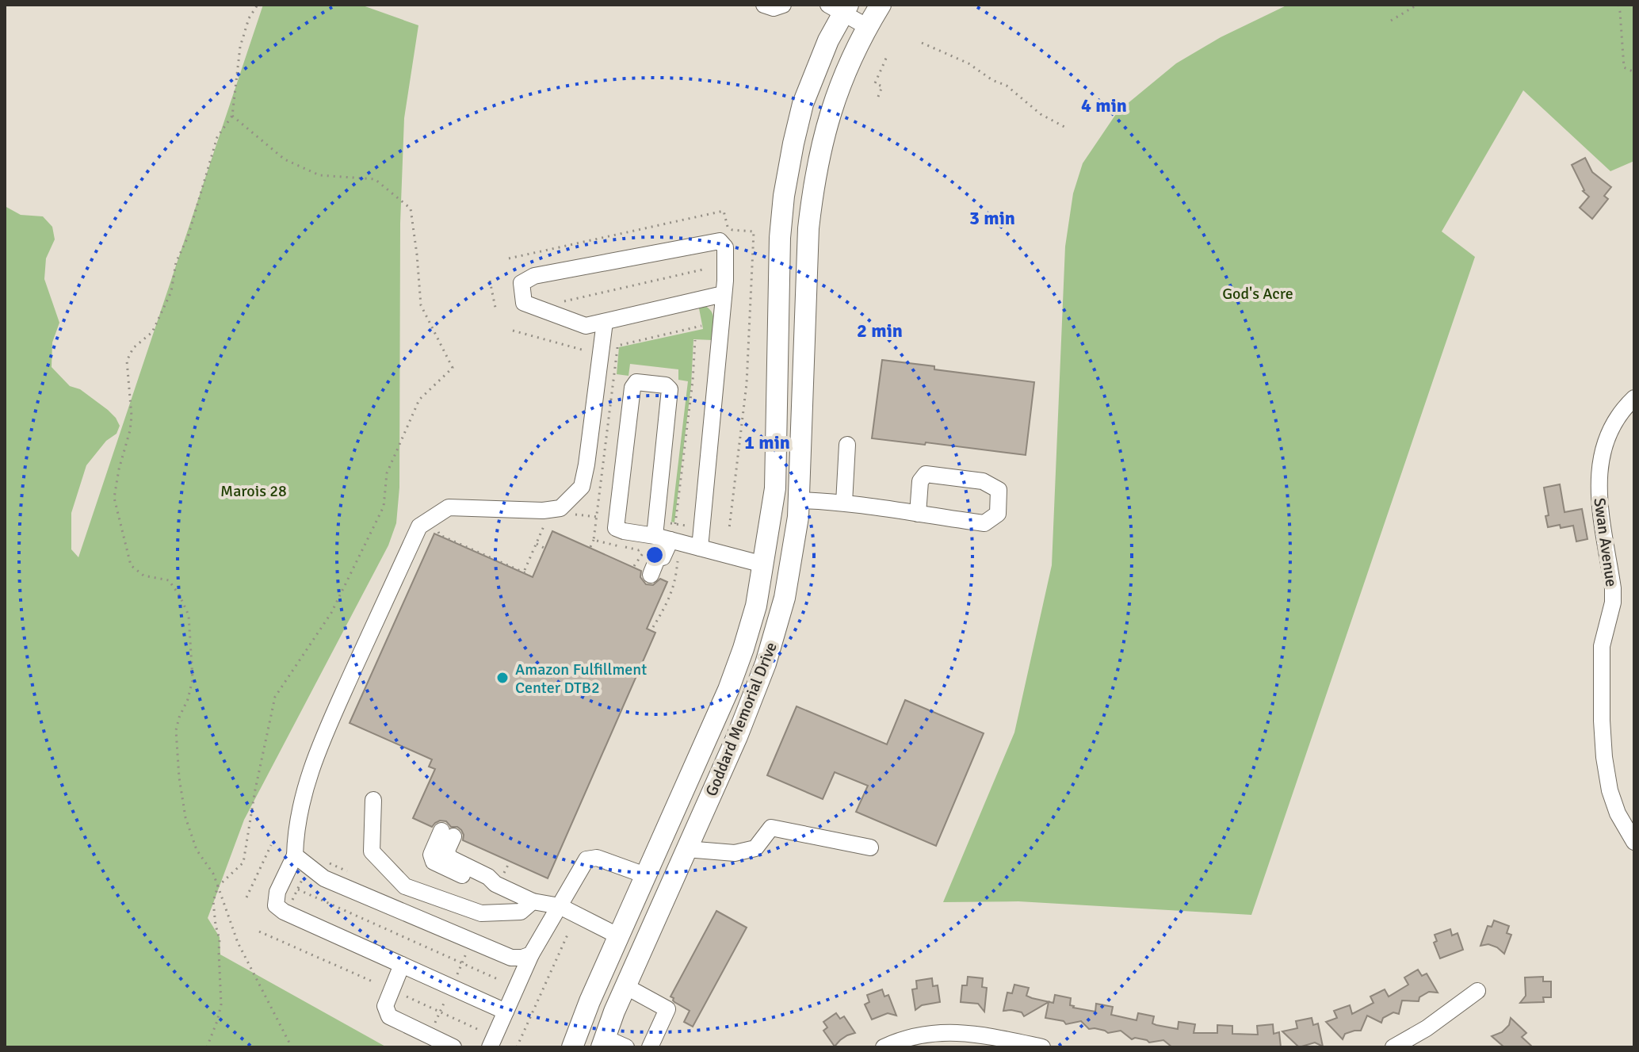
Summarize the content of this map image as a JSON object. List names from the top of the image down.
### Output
{
  "streets": {
    "main road": ["Goddard Memorial Drive"],
    "street": ["Swan Avenue"]
  },
  "parks": ["God's Acre", "Marois 28"],
  "places": ["Amazon Fulfillment Center DTB2"],
  "rings": [
    "4 min",
    "3 min",
    "2 min",
    "1 min"
  ]
}
